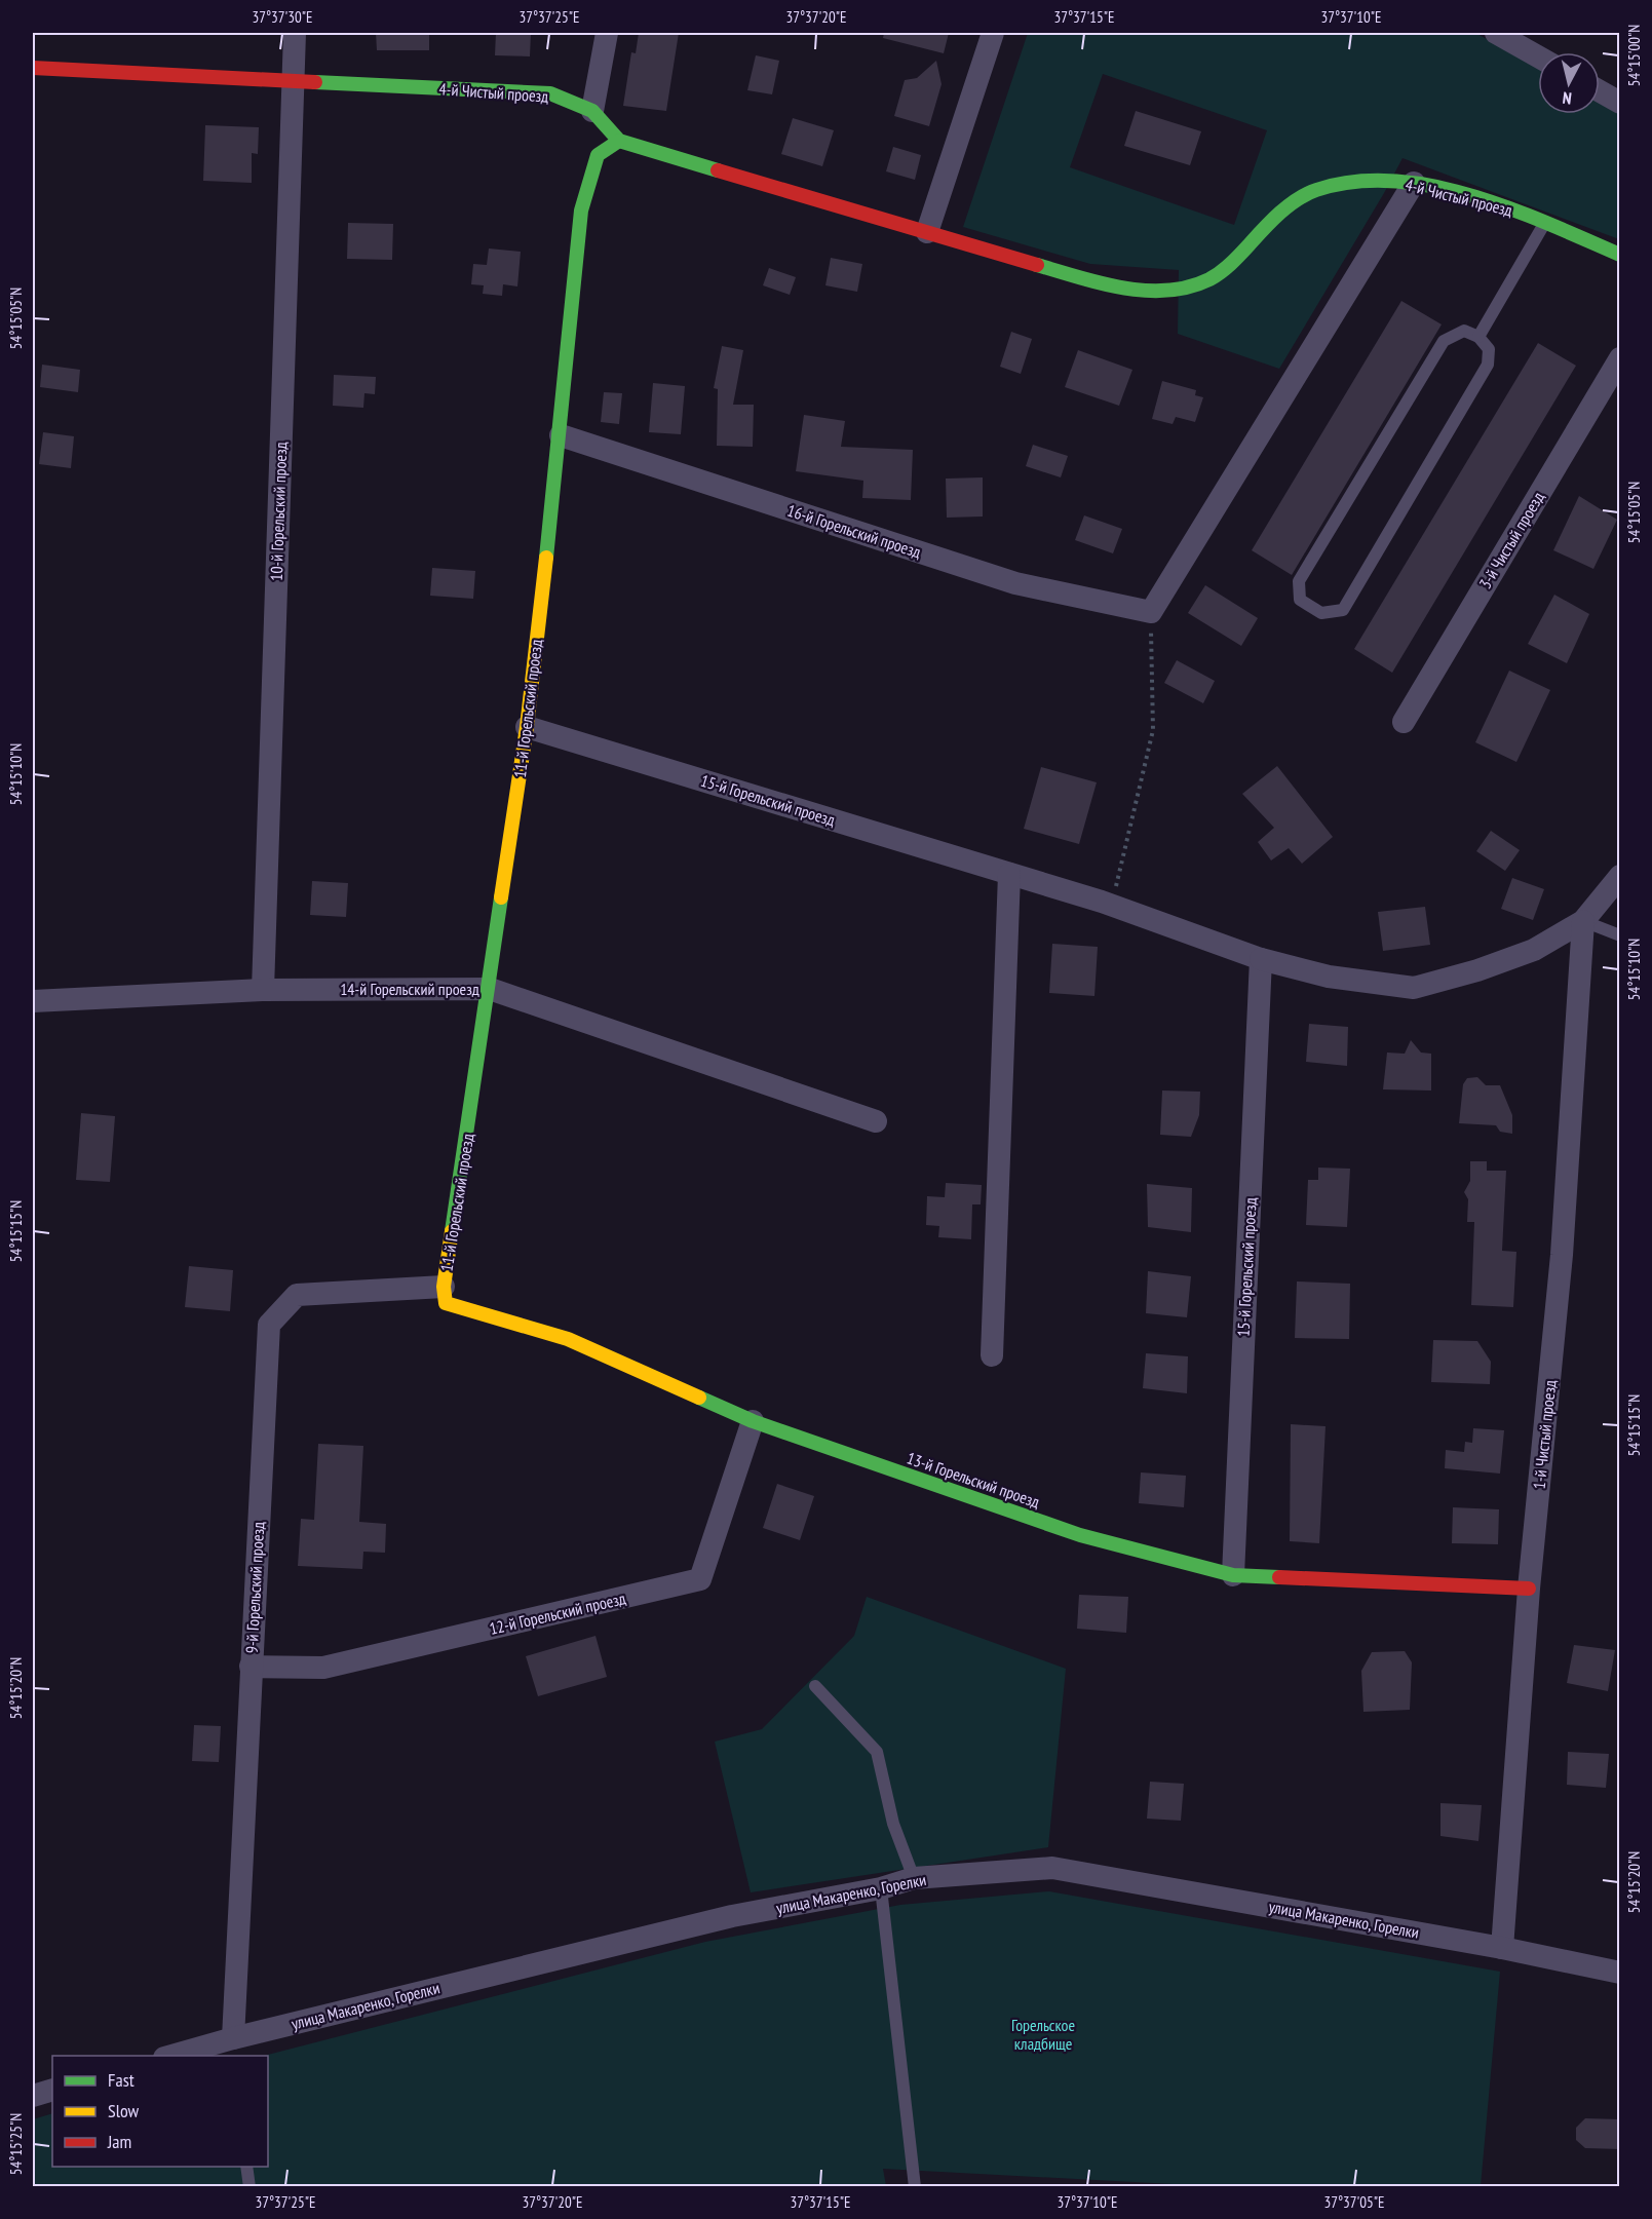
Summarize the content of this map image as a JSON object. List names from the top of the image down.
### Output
{
  "streets": {
    "street": [
      "4-й Чистый проезд",
      "10-й Горельский проезд",
      "16-й Горельский проезд",
      "3-й Чистый проезд",
      "11-й Горельский проезд",
      "15-й Горельский проезд",
      "14-й Горельский проезд",
      "1-й Чистый проезд",
      "13-й Горельский проезд",
      "9-й Горельский проезд",
      "12-й Горельский проезд",
      "улица Макаренко, Горелки"
    ]
  },
  "crossings": [
    ["4-й Чистый проезд", "10-й Горельский проезд"],
    ["4-й Чистый проезд", "11-й Горельский проезд"],
    ["10-й Горельский проезд", "14-й Горельский проезд"],
    ["16-й Горельский проезд", "11-й Горельский проезд"],
    ["11-й Горельский проезд", "15-й Горельский проезд"],
    ["11-й Горельский проезд", "14-й Горельский проезд"],
    ["11-й Горельский проезд", "13-й Горельский проезд"],
    ["11-й Горельский проезд", "9-й Горельский проезд"],
    ["15-й Горельский проезд", "1-й Чистый проезд"],
    ["15-й Горельский проезд", "13-й Горельский проезд"],
    ["1-й Чистый проезд", "13-й Горельский проезд"],
    ["1-й Чистый проезд", "улица Макаренко, Горелки"],
    ["13-й Горельский проезд", "9-й Горельский проезд"],
    ["13-й Горельский проезд", "12-й Горельский проезд"],
    ["9-й Горельский проезд", "12-й Горельский проезд"],
    ["9-й Горельский проезд", "улица Макаренко, Горелки"]
  ],
  "parks": ["Горельское кладбище"],
  "legend": ["Fast", "Slow", "Jam"],
  "north": "bottom",
  "coordinates": [
    "37°37'30\"E",
    "37°37'25\"E",
    "37°37'20\"E",
    "37°37'15\"E",
    "37°37'10\"E",
    "54°15'00\"N",
    "54°15'05\"N",
    "54°15'10\"N",
    "54°15'15\"N",
    "54°15'20\"N",
    "54°15'25\"N",
    "37°37'05\"E"
  ]
}
